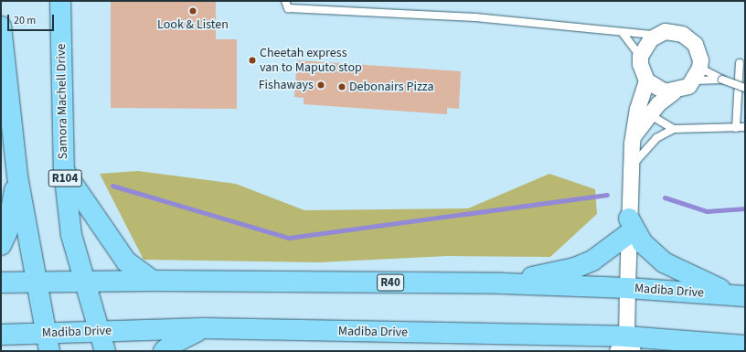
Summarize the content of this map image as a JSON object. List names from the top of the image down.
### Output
{
  "streets": {
    "main road": [
      "Samora Machell Drive",
      "R104",
      "R40",
      "Madiba Drive"
    ]
  },
  "crossings": [
    ["Samora Machell Drive", "Madiba Drive"]
  ],
  "places": [
    "Look & Listen",
    "Cheetah express van to Maputo stop",
    "Fishaways",
    "Debonairs Pizza"
  ],
  "scale_bar": "20 m"
}
